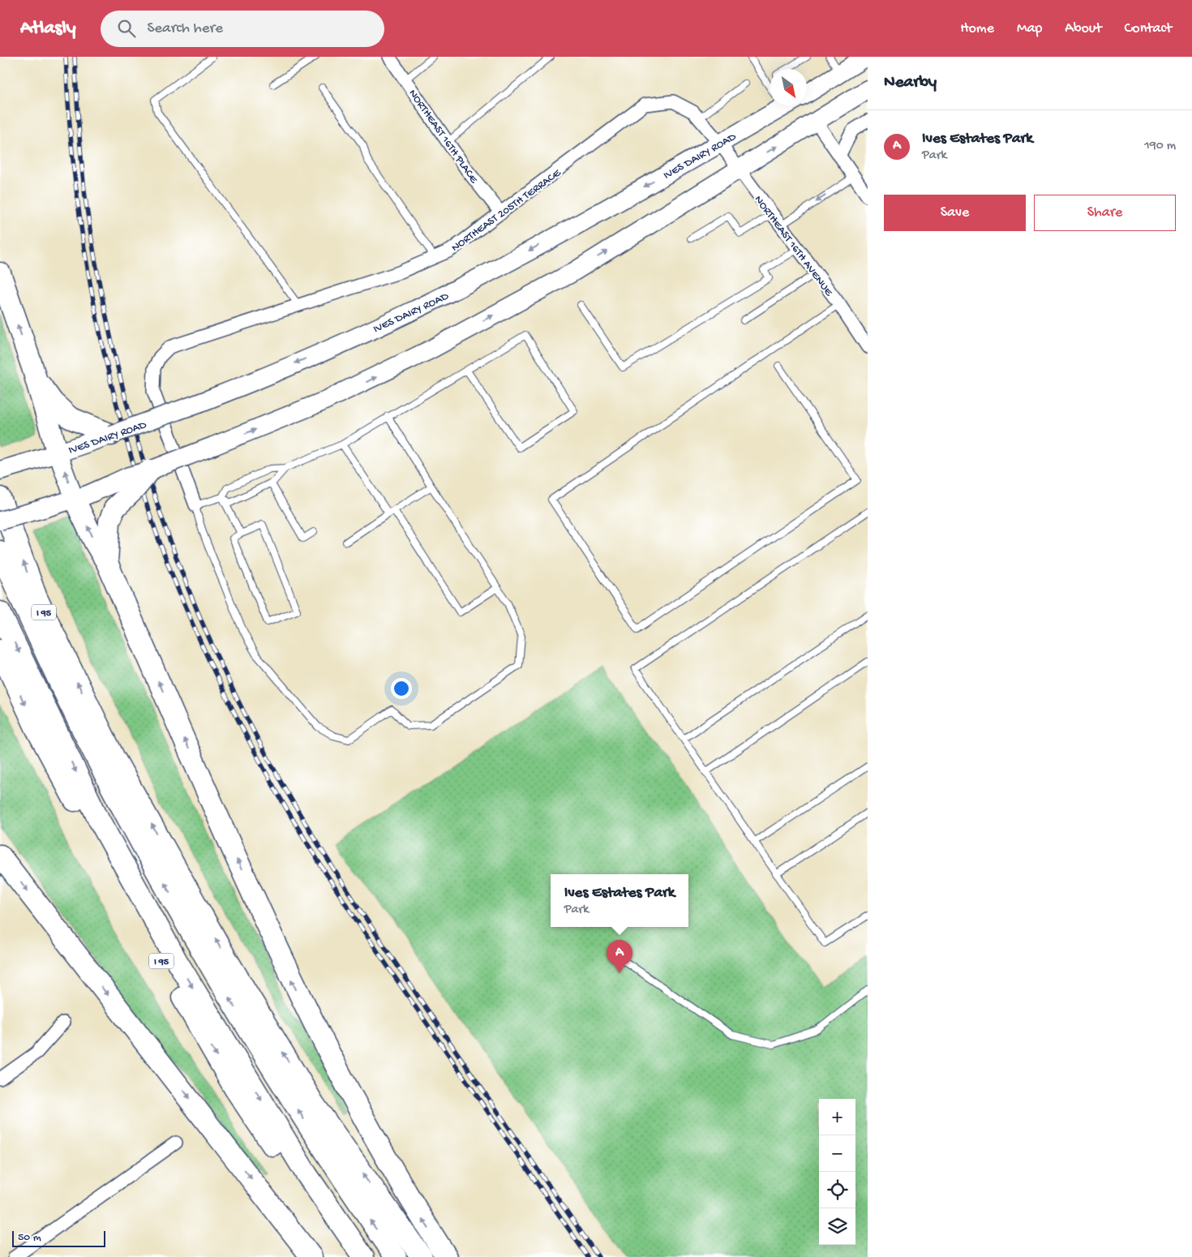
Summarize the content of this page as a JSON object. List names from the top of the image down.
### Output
{
  "streets": {
    "highway": ["I 95"],
    "main road": ["IVES DAIRY ROAD"],
    "street": ["NORTHEAST 16TH PLACE", "NORTHEAST 205TH TERRACE", "NORTHEAST 16TH AVENUE"]
  },
  "crossings": [
    ["NORTHEAST 16TH PLACE", "NORTHEAST 205TH TERRACE"],
    ["IVES DAIRY ROAD", "NORTHEAST 205TH TERRACE"],
    ["IVES DAIRY ROAD", "NORTHEAST 16TH AVENUE"],
    ["NORTHEAST 205TH TERRACE", "NORTHEAST 16TH AVENUE"]
  ],
  "scale_bar": "50 m",
  "north": "bottom right",
  "page": {
    "header": "Atlasly",
    "search": "Search here",
    "nav": [
      "Home",
      "Map",
      "About",
      "Contact"
    ],
    "heading": "Nearby",
    "list": [
      {
        "mark": "A",
        "name": "Ives Estates Park",
        "note": "Park",
        "value": "190 m"
      }
    ],
    "buttons": ["Save", "Share"],
    "popup": ["Ives Estates Park", "Park"],
    "pins": "A",
    "map_buttons": ["+", "−"],
    "scale": "50 m"
  }
}
